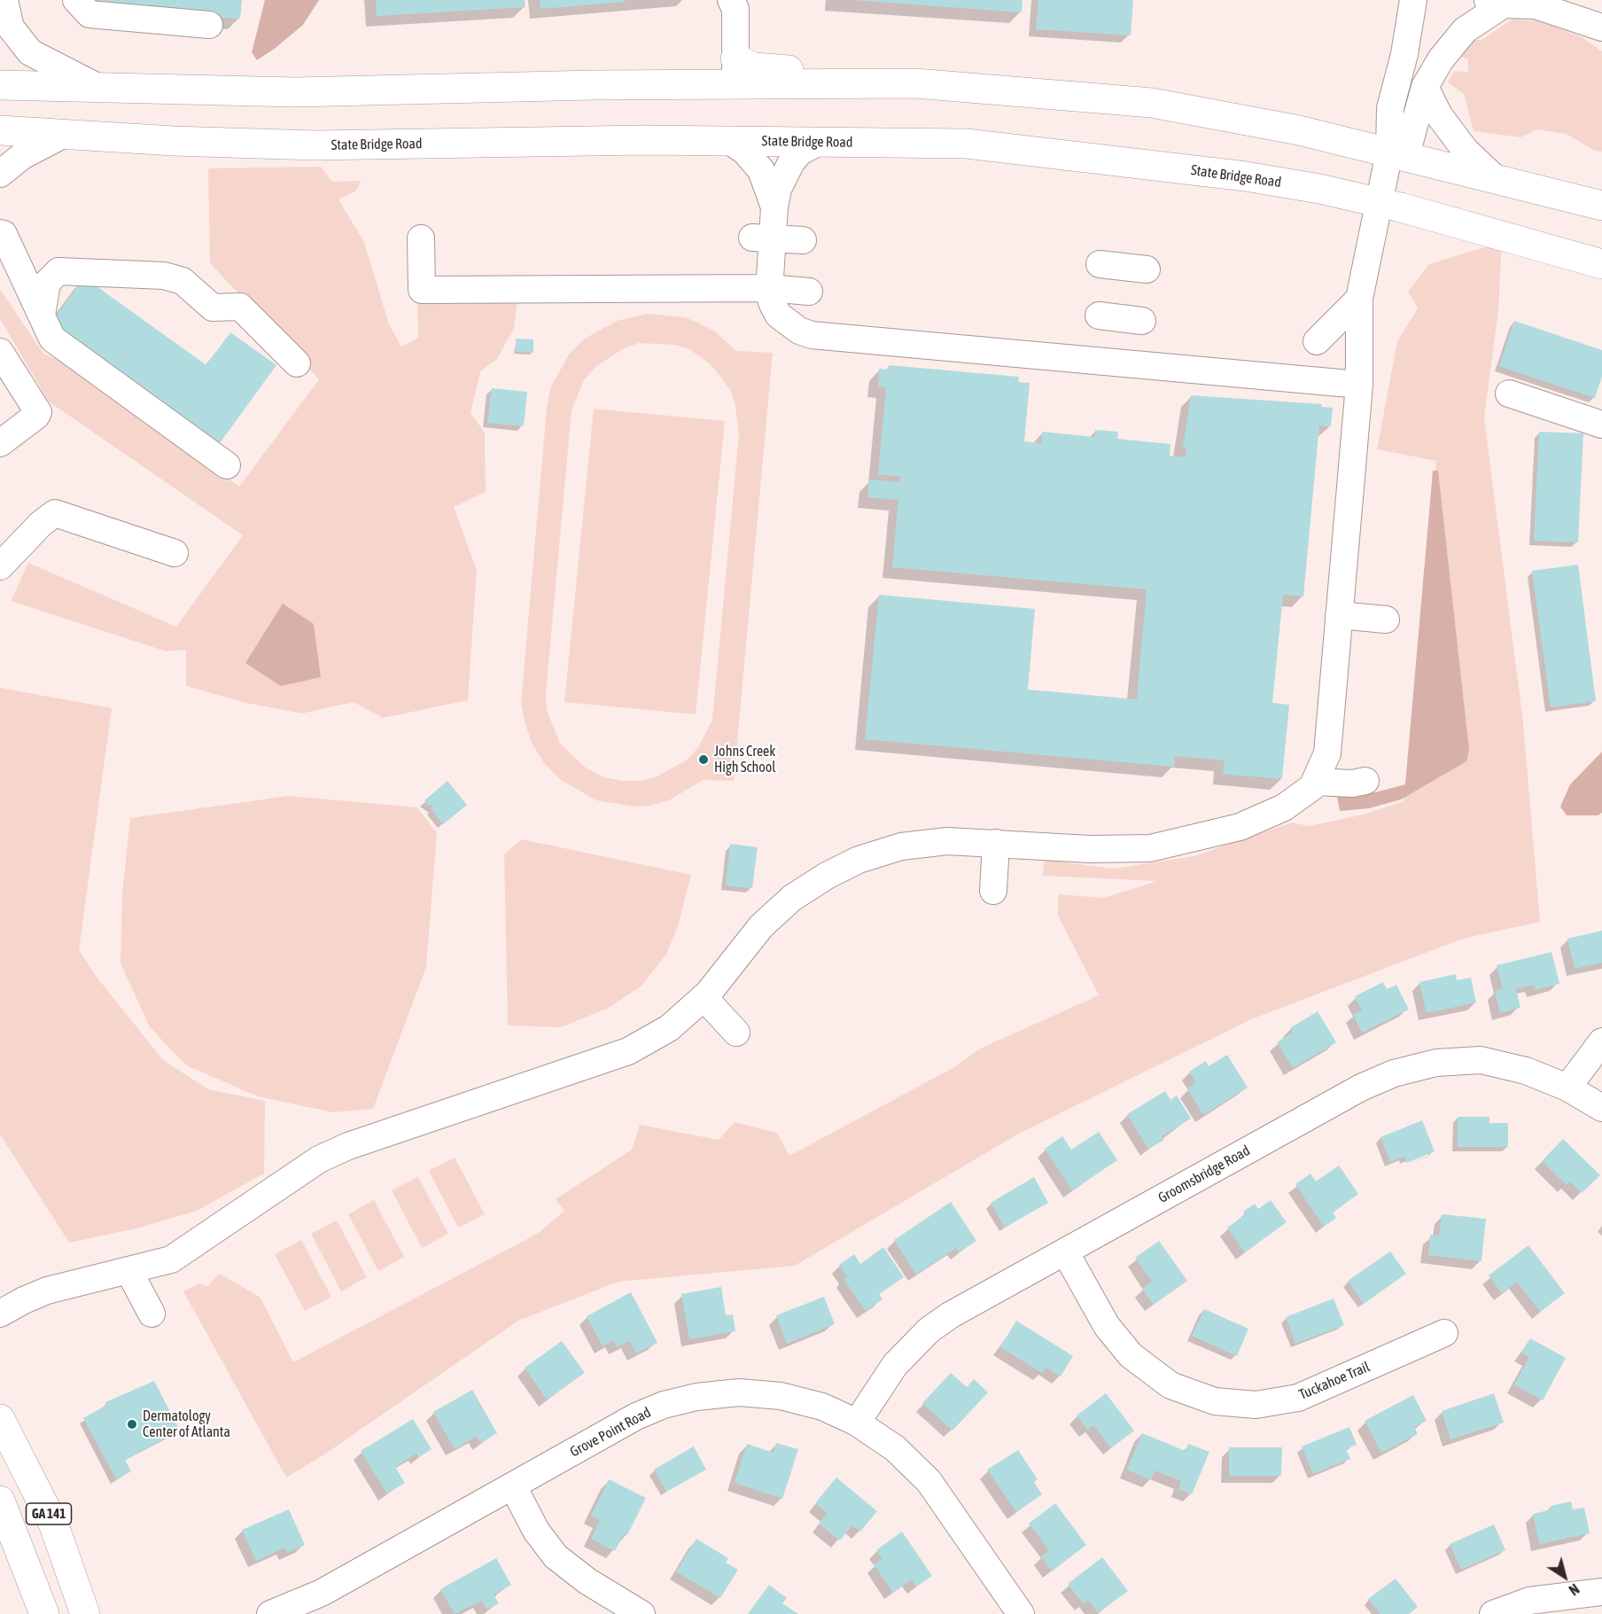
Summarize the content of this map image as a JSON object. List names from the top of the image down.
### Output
{
  "streets": {
    "highway": ["State Bridge Road", "GA 141"],
    "street": ["Groomsbridge Road", "Tuckahoe Trail", "Grove Point Road"]
  },
  "crossings": [
    ["Groomsbridge Road", "Tuckahoe Trail"],
    ["Groomsbridge Road", "Grove Point Road"]
  ],
  "places": ["Johns Creek High School", "Dermatology Center of Atlanta"],
  "north": "bottom right"
}
